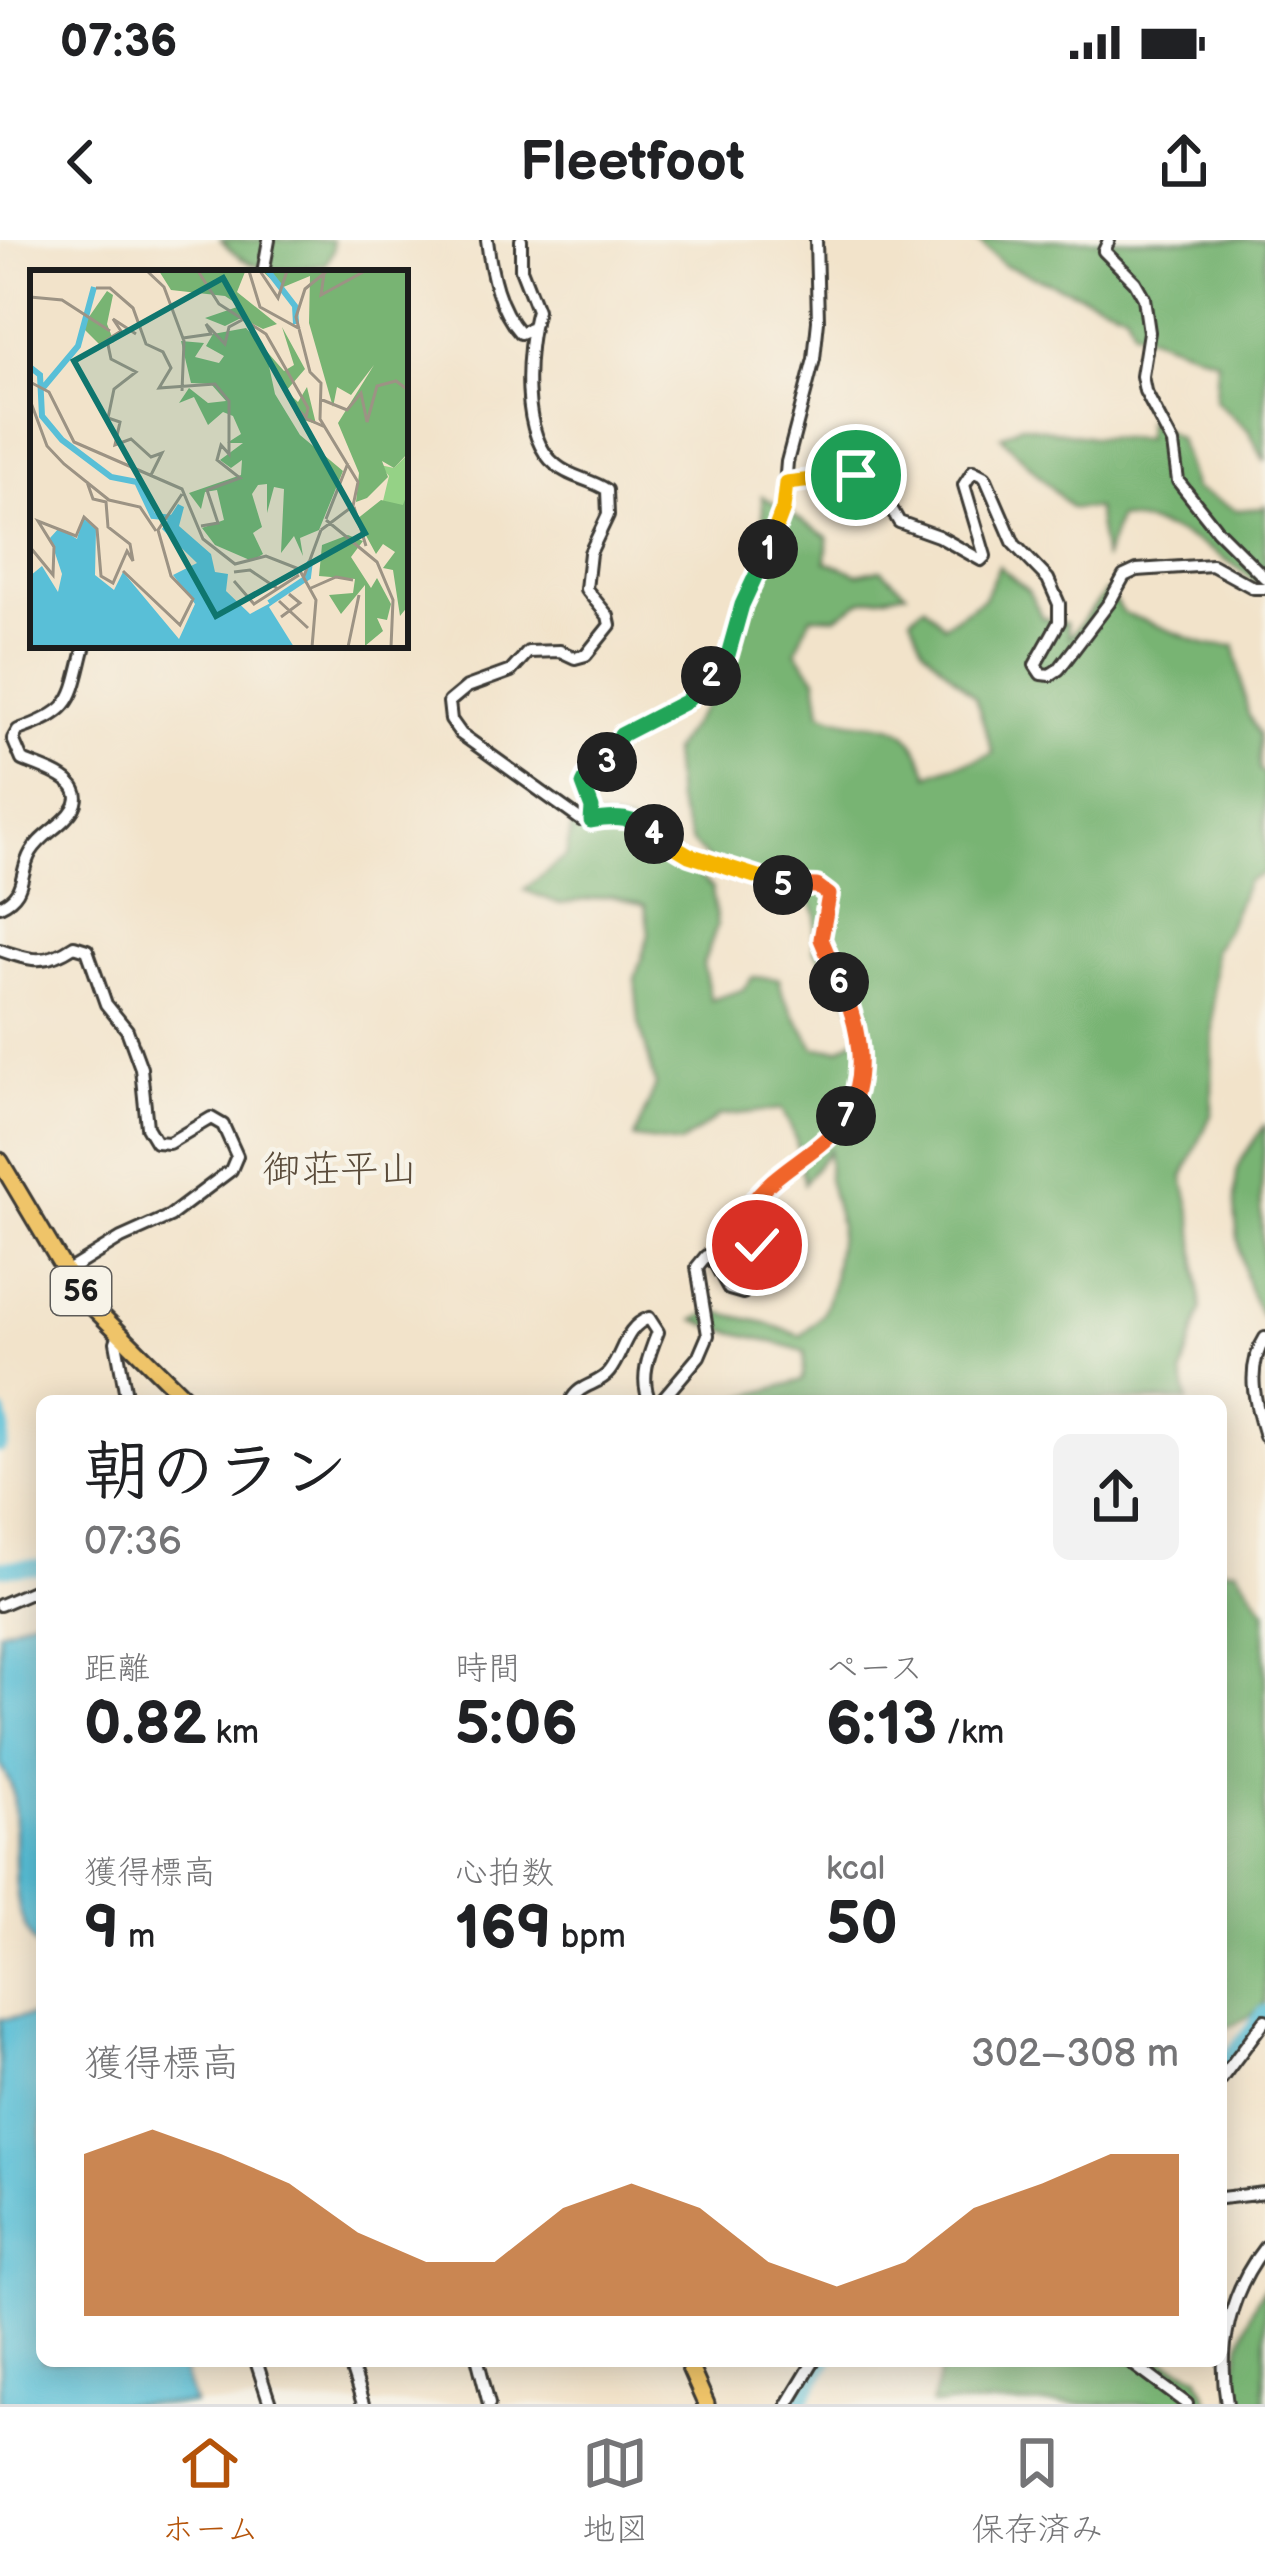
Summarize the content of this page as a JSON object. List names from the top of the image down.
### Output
{
  "streets": {
    "highway": ["56"]
  },
  "districts": ["御荘平山"],
  "page": {
    "status": "07:36",
    "header": "Fleetfoot",
    "pins": [
      "1",
      "2",
      "3",
      "4",
      "5",
      "6",
      "7"
    ],
    "heading": ["朝のラン", "07:36"],
    "stats": [
      ["距離", "0.82 km"],
      ["時間", "5:06"],
      ["ペース", "6:13 /km"],
      ["獲得標高", "9 m"],
      ["心拍数", "169 bpm"],
      ["kcal", "50"]
    ],
    "chart": ["獲得標高", "302–308 m"],
    "tabs": ["ホーム", "地図", "保存済み"]
  }
}
